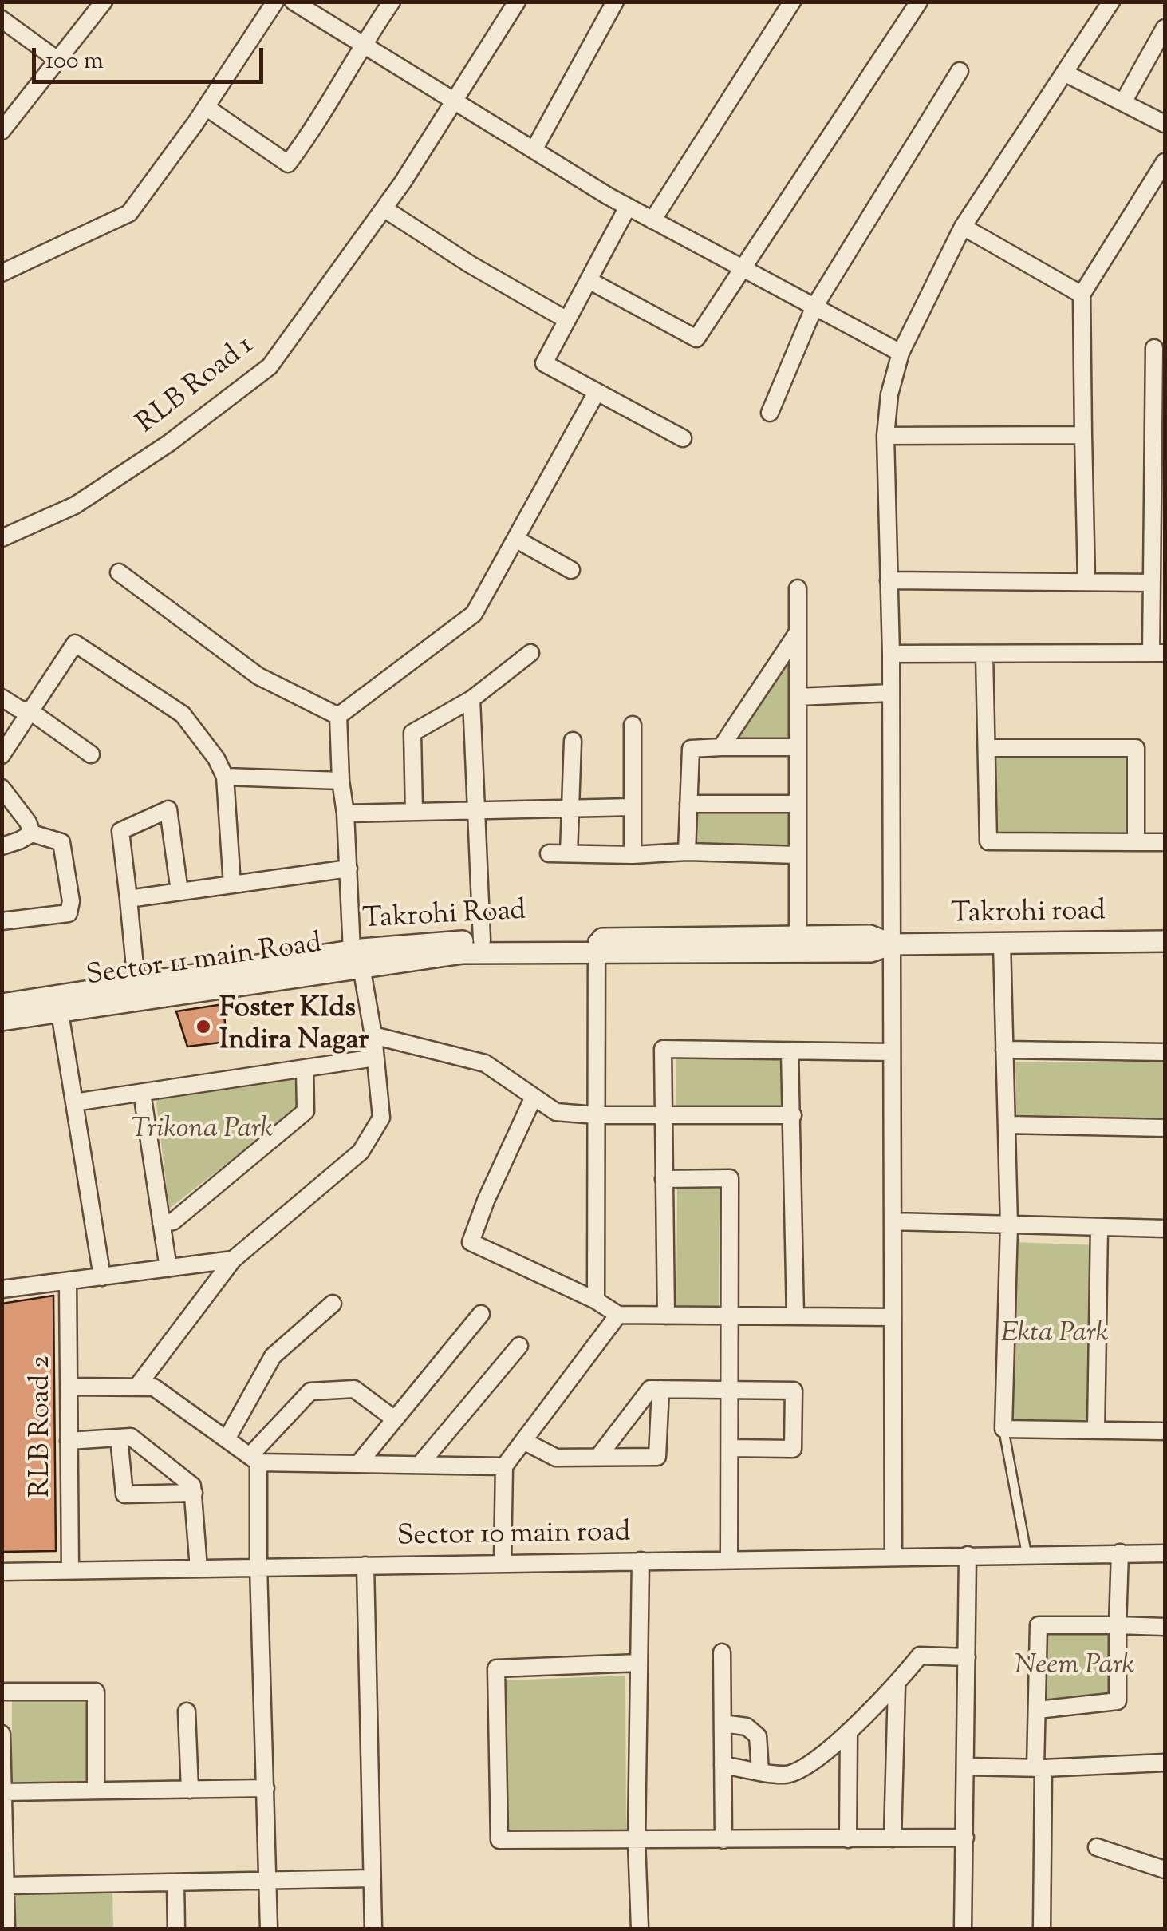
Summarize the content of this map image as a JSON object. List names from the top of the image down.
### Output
{
  "streets": {
    "street": [
      "RLB Road 1",
      "Takrohi road",
      "Takrohi Road",
      "Sector 11 main Road",
      "RLB Road 2",
      "Sector 10 main road"
    ]
  },
  "crossings": [
    ["Takrohi road", "Takrohi Road"],
    ["Takrohi road", "Sector 11 main Road"],
    ["Takrohi Road", "Sector 11 main Road"],
    ["RLB Road 2", "Sector 10 main road"]
  ],
  "parks": ["Trikona Park", "Ekta Park", "Neem Park"],
  "places": ["Foster KIds Indira Nagar"],
  "scale_bar": "100 m"
}
